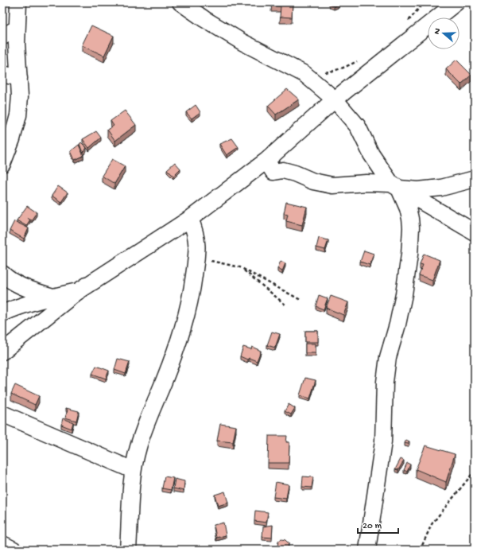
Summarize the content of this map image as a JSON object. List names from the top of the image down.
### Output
{
  "scale_bar": "20 m",
  "north": "left"
}
